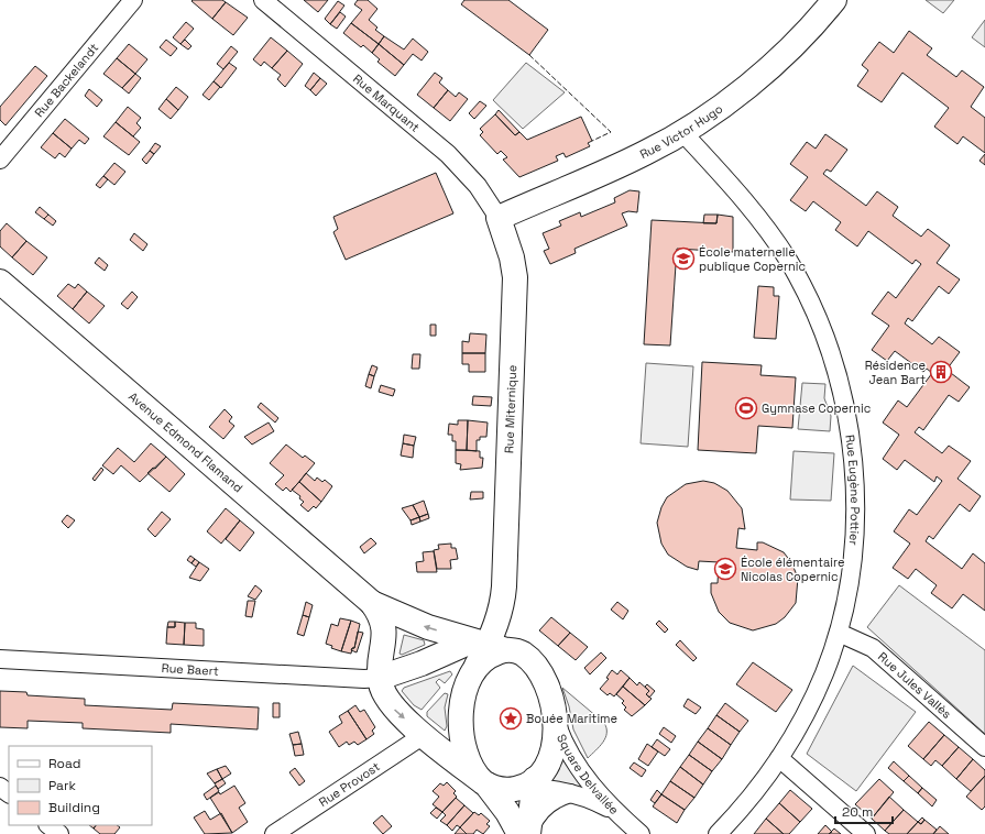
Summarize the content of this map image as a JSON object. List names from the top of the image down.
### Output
{
  "streets": {
    "street": [
      "Rue Backelandt",
      "Rue Marquant",
      "Rue Victor Hugo",
      "Rue Miternique",
      "Avenue Edmond Flamand",
      "Rue Eugène Pottier",
      "Rue Baert",
      "Rue Jules Vallès",
      "Square Delvallée",
      "Rue Provost"
    ]
  },
  "crossings": [
    ["Rue Marquant", "Rue Victor Hugo"],
    ["Rue Marquant", "Rue Miternique"],
    ["Rue Victor Hugo", "Rue Miternique"],
    ["Rue Victor Hugo", "Rue Eugène Pottier"],
    ["Rue Miternique", "Square Delvallée"],
    ["Avenue Edmond Flamand", "Square Delvallée"],
    ["Rue Eugène Pottier", "Rue Jules Vallès"],
    ["Rue Baert", "Square Delvallée"],
    ["Square Delvallée", "Rue Provost"]
  ],
  "places": {
    "school or university": ["École maternelle publique Copernic", "École élémentaire Nicolas Copernic"],
    "building": ["Résidence Jean Bart"],
    "sports": ["Gymnase Copernic"],
    "place": ["Bouée Maritime"]
  },
  "legend": ["Road", "Park", "Building"],
  "scale_bar": "20 m"
}
